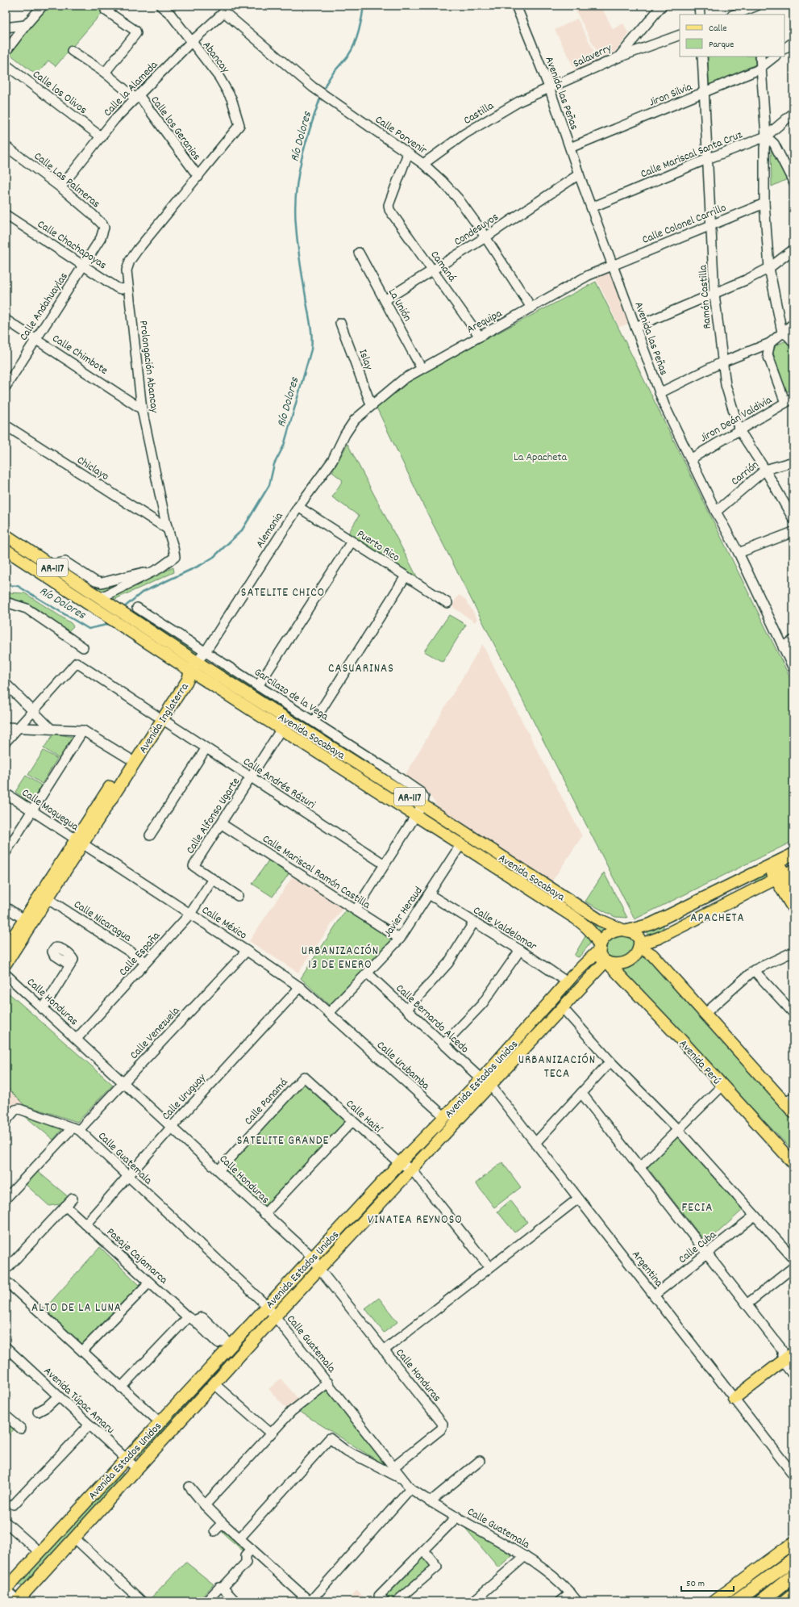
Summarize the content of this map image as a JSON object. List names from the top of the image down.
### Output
{
  "streets": {
    "main road": [
      "AR-117",
      "Avenida Inglaterra",
      "Avenida Socabaya",
      "Avenida Perú",
      "Avenida Estados Unidos"
    ],
    "street": [
      "Salaverry",
      "Abancay",
      "Calle la Alameda",
      "Calle los Olivos",
      "Avenida las Peñas",
      "Jiron Silvia",
      "Castilla",
      "Calle los Geranios",
      "Calle Porvenir",
      "Calle Mariscal Santa Cruz",
      "Calle Las Palmeras",
      "Calle Colonel Carrillo",
      "Condesuyos",
      "Calle Chachapoyas",
      "Camaná",
      "Ramón Castilla",
      "La Unión",
      "Calle Andahuaylas",
      "Arequipa",
      "Calle Chimbote",
      "Islay",
      "Prolongación Abancay",
      "Jiron Deán Valdivia",
      "Chiclayo",
      "Carrión",
      "Alemania",
      "Puerto Rico",
      "Garcilazo de la Vega",
      "Calle Andrés Rázuri",
      "Calle Moquegua",
      "Calle Alfonso Ugarte",
      "Calle Mariscal Ramón Castilla",
      "Javier Heraud",
      "Calle Nicaragua",
      "Calle México",
      "Calle Valdelomar",
      "Calle España",
      "Calle Honduras",
      "Calle Bernardo Alcedo",
      "Calle Venezuela",
      "Calle Urubamba",
      "Calle Uruguay",
      "Calle Panamá",
      "Calle Haití",
      "Calle Guatemala",
      "Calle Cuba",
      "Pasaje Cajamarca",
      "Argentina",
      "Avenida Túpac Amaru"
    ]
  },
  "crossings": [
    ["Salaverry", "Avenida las Peñas"],
    ["Salaverry", "Castilla"],
    ["Abancay", "Calle la Alameda"],
    ["Abancay", "Prolongación Abancay"],
    ["Calle la Alameda", "Calle los Olivos"],
    ["Calle la Alameda", "Calle los Geranios"],
    ["Calle la Alameda", "Calle Porvenir"],
    ["Calle la Alameda", "Calle Las Palmeras"],
    ["Avenida las Peñas", "Jiron Silvia"],
    ["Avenida las Peñas", "Castilla"],
    ["Avenida las Peñas", "Calle Mariscal Santa Cruz"],
    ["Avenida las Peñas", "Calle Colonel Carrillo"],
    ["Avenida las Peñas", "Condesuyos"],
    ["Avenida las Peñas", "Arequipa"],
    ["Avenida las Peñas", "Jiron Deán Valdivia"],
    ["Avenida las Peñas", "Carrión"],
    ["Jiron Silvia", "Ramón Castilla"],
    ["Castilla", "Calle Porvenir"],
    ["Calle los Geranios", "Prolongación Abancay"],
    ["Calle Porvenir", "Condesuyos"],
    ["Calle Porvenir", "Camaná"],
    ["Calle Porvenir", "Arequipa"],
    ["Calle Mariscal Santa Cruz", "Ramón Castilla"],
    ["Calle Las Palmeras", "Calle Andahuaylas"],
    ["Calle Colonel Carrillo", "Ramón Castilla"],
    ["Calle Colonel Carrillo", "Arequipa"],
    ["Condesuyos", "Camaná"],
    ["Condesuyos", "La Unión"],
    ["Calle Chachapoyas", "Calle Andahuaylas"],
    ["Calle Chachapoyas", "Prolongación Abancay"],
    ["Camaná", "Arequipa"],
    ["Ramón Castilla", "Jiron Deán Valdivia"],
    ["Ramón Castilla", "Carrión"],
    ["La Unión", "Arequipa"],
    ["Calle Andahuaylas", "Calle Chimbote"],
    ["Arequipa", "Islay"],
    ["Arequipa", "Alemania"],
    ["Calle Chimbote", "Prolongación Abancay"],
    ["Islay", "Alemania"],
    ["Prolongación Abancay", "Chiclayo"],
    ["Prolongación Abancay", "Avenida Socabaya"],
    ["Alemania", "Puerto Rico"],
    ["Alemania", "Garcilazo de la Vega"],
    ["Alemania", "Avenida Inglaterra"],
    ["Alemania", "Avenida Socabaya"],
    ["AR-117", "Avenida Socabaya"],
    ["AR-117", "Avenida Perú"],
    ["AR-117", "Avenida Estados Unidos"],
    ["Garcilazo de la Vega", "Avenida Socabaya"],
    ["Avenida Inglaterra", "Avenida Socabaya"],
    ["Avenida Inglaterra", "Calle Andrés Rázuri"],
    ["Avenida Inglaterra", "Calle Moquegua"],
    ["Avenida Inglaterra", "Calle Nicaragua"],
    ["Avenida Inglaterra", "Calle México"],
    ["Avenida Socabaya", "Calle Alfonso Ugarte"],
    ["Avenida Socabaya", "Javier Heraud"],
    ["Avenida Socabaya", "Avenida Perú"],
    ["Avenida Socabaya", "Avenida Estados Unidos"],
    ["Calle Andrés Rázuri", "Calle Alfonso Ugarte"],
    ["Calle Moquegua", "Calle México"],
    ["Calle Alfonso Ugarte", "Calle Mariscal Ramón Castilla"],
    ["Calle Alfonso Ugarte", "Calle España"],
    ["Calle Mariscal Ramón Castilla", "Javier Heraud"],
    ["Javier Heraud", "Calle México"],
    ["Javier Heraud", "Calle Valdelomar"],
    ["Javier Heraud", "Calle Bernardo Alcedo"],
    ["Calle Nicaragua", "Calle España"],
    ["Calle México", "Calle España"],
    ["Calle México", "Calle Venezuela"],
    ["Calle México", "Calle Urubamba"],
    ["Calle México", "Calle Uruguay"],
    ["Calle Valdelomar", "Avenida Estados Unidos"],
    ["Calle España", "Calle Honduras"],
    ["Calle Honduras", "Calle Venezuela"],
    ["Calle Honduras", "Avenida Estados Unidos"],
    ["Calle Honduras", "Calle Uruguay"],
    ["Calle Honduras", "Calle Panamá"],
    ["Calle Honduras", "Calle Guatemala"],
    ["Calle Bernardo Alcedo", "Avenida Estados Unidos"],
    ["Calle Bernardo Alcedo", "Argentina"],
    ["Calle Venezuela", "Calle Guatemala"],
    ["Avenida Perú", "Avenida Estados Unidos"],
    ["Calle Urubamba", "Avenida Estados Unidos"],
    ["Avenida Estados Unidos", "Calle Haití"],
    ["Avenida Estados Unidos", "Calle Guatemala"],
    ["Avenida Estados Unidos", "Argentina"],
    ["Avenida Estados Unidos", "Avenida Túpac Amaru"],
    ["Calle Uruguay", "Calle Guatemala"],
    ["Calle Uruguay", "Pasaje Cajamarca"],
    ["Calle Panamá", "Calle Haití"],
    ["Calle Cuba", "Argentina"]
  ],
  "districts": [
    "SATELITE CHICO",
    "CASUARINAS",
    "APACHETA",
    "URBANIZACIÓN 13 DE ENERO",
    "URBANIZACIÓN TECA",
    "SATELITE GRANDE",
    "FECIA",
    "VINATEA REYNOSO",
    "ALTO DE LA LUNA"
  ],
  "water": ["Río Dolores"],
  "parks": ["La Apacheta"],
  "legend": ["Calle", "Parque"],
  "scale_bar": "50 m"
}
